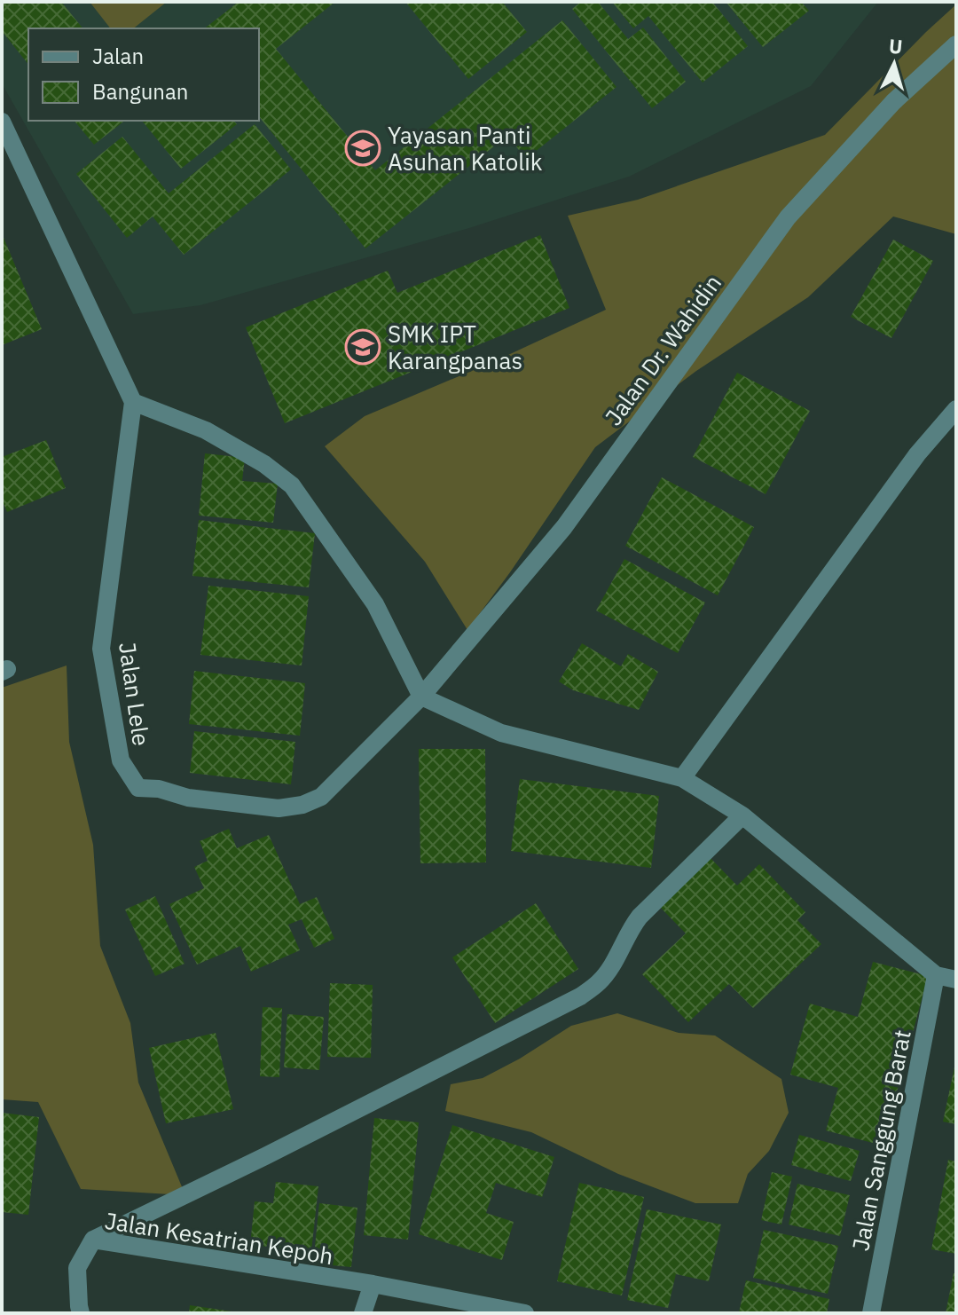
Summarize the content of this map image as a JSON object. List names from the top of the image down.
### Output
{
  "streets": {
    "street": [
      "Jalan Dr. Wahidin",
      "Jalan Lele",
      "Jalan Sanggung Barat",
      "Jalan Kesatrian Kepoh"
    ]
  },
  "crossings": [
    ["Jalan Dr. Wahidin", "Jalan Lele"]
  ],
  "places": {
    "school or university": ["Yayasan Panti Asuhan Katolik", "SMK IPT Karangpanas"]
  },
  "legend": ["Jalan", "Bangunan"],
  "north": "top"
}
